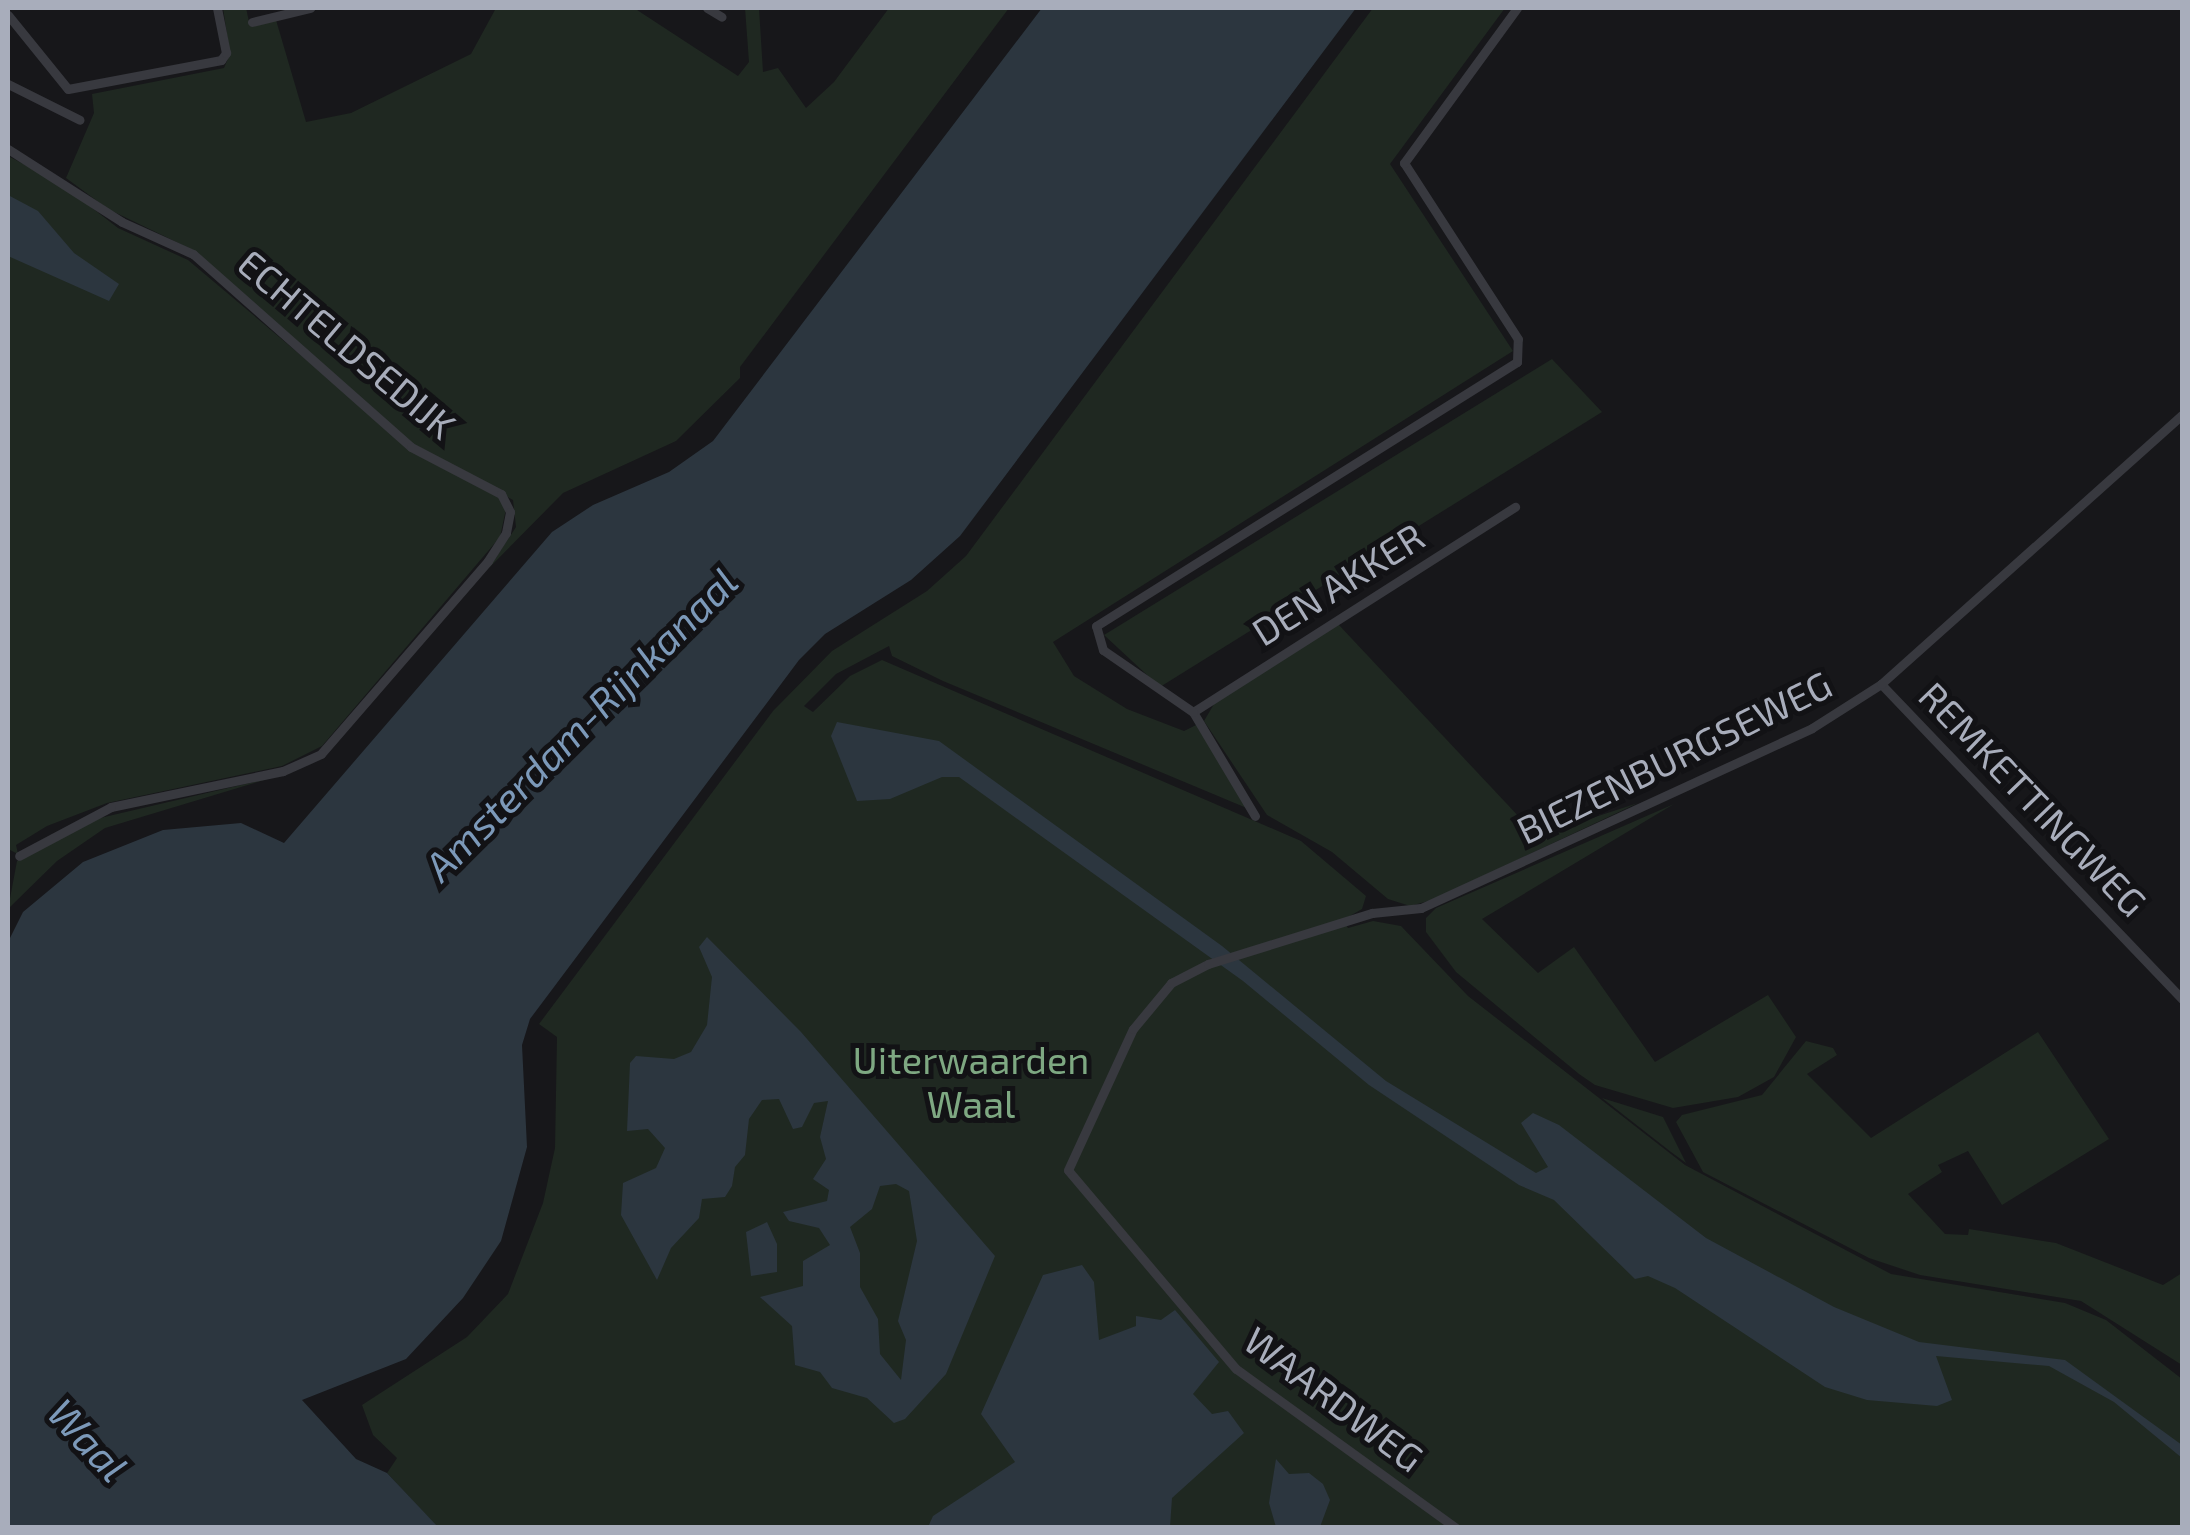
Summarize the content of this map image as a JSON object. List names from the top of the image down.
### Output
{
  "streets": {
    "street": [
      "ECHTELDSEDIJK",
      "DEN AKKER",
      "BIEZENBURGSEWEG",
      "REMKETTINGWEG",
      "WAARDWEG"
    ]
  },
  "crossings": [
    ["BIEZENBURGSEWEG", "REMKETTINGWEG"],
    ["BIEZENBURGSEWEG", "WAARDWEG"]
  ],
  "water": ["Amsterdam-Rijnkanaal", "Waal"],
  "parks": ["Uiterwaarden Waal"]
}
